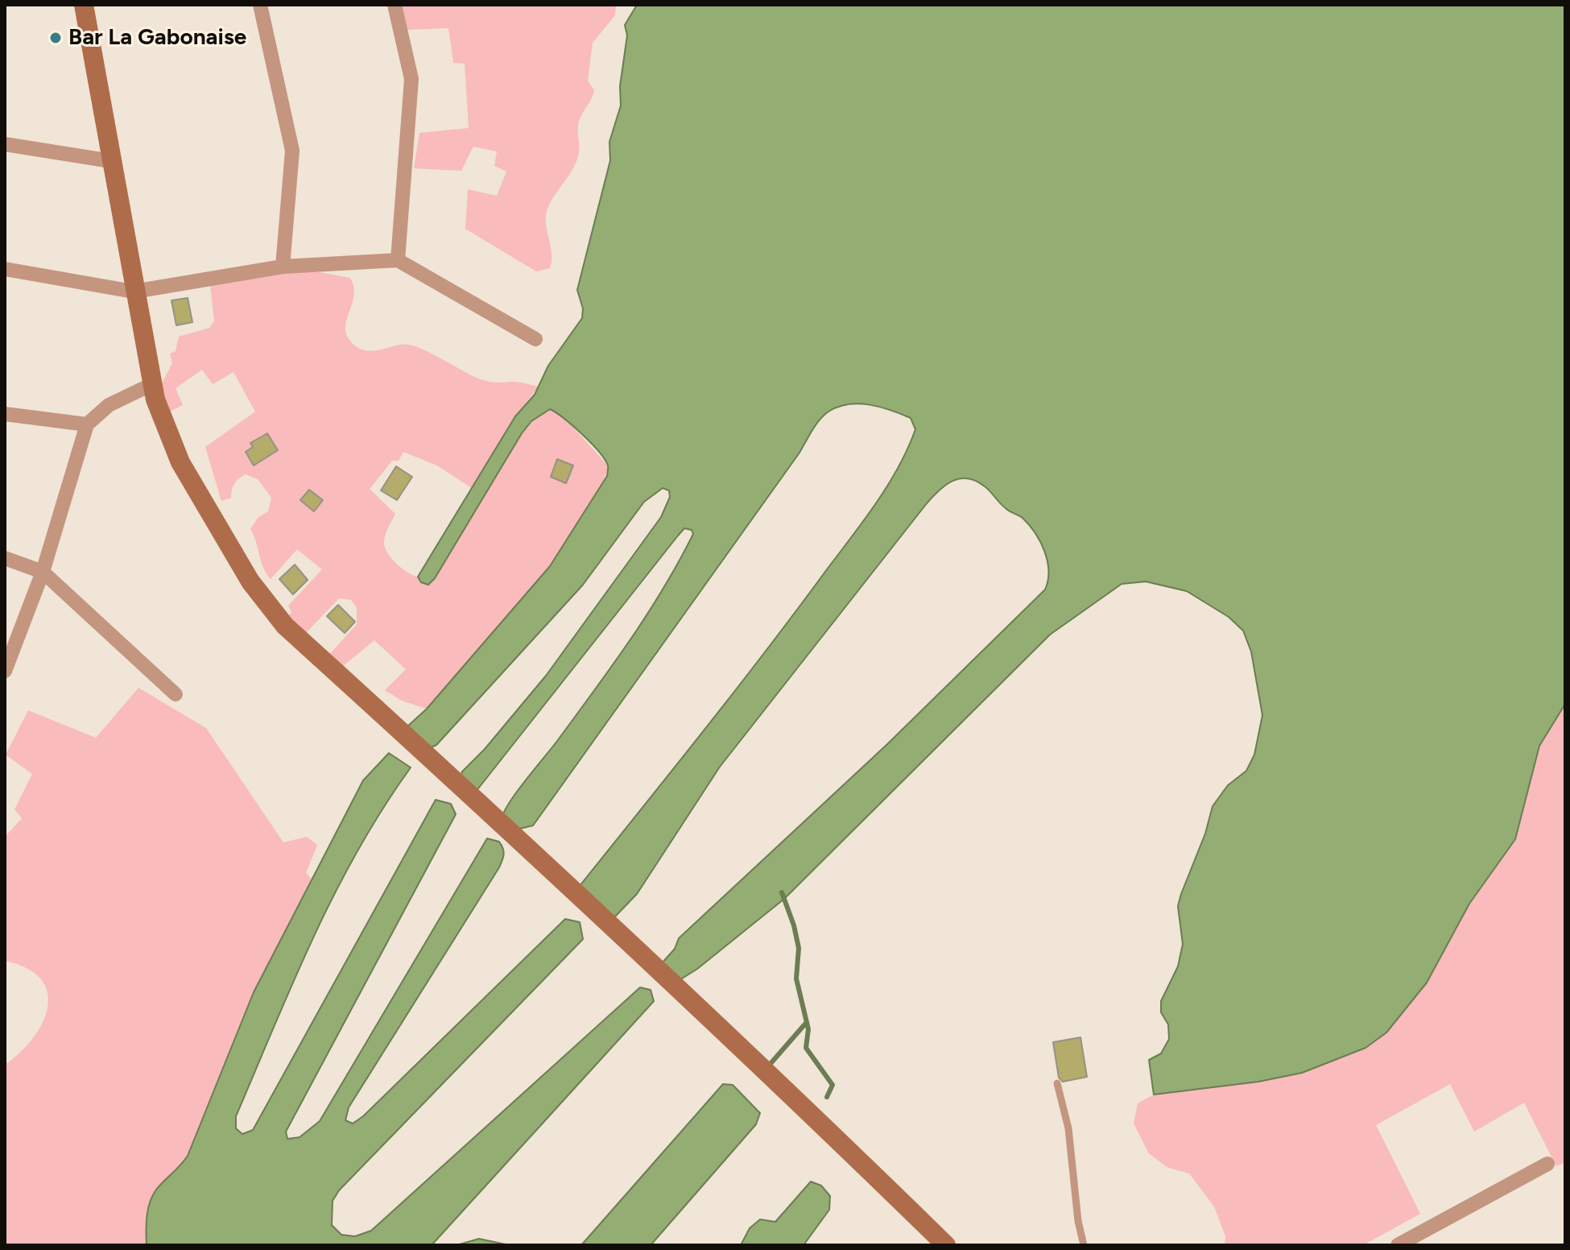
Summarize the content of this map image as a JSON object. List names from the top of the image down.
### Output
{
  "places": ["Bar La Gabonaise"]
}
